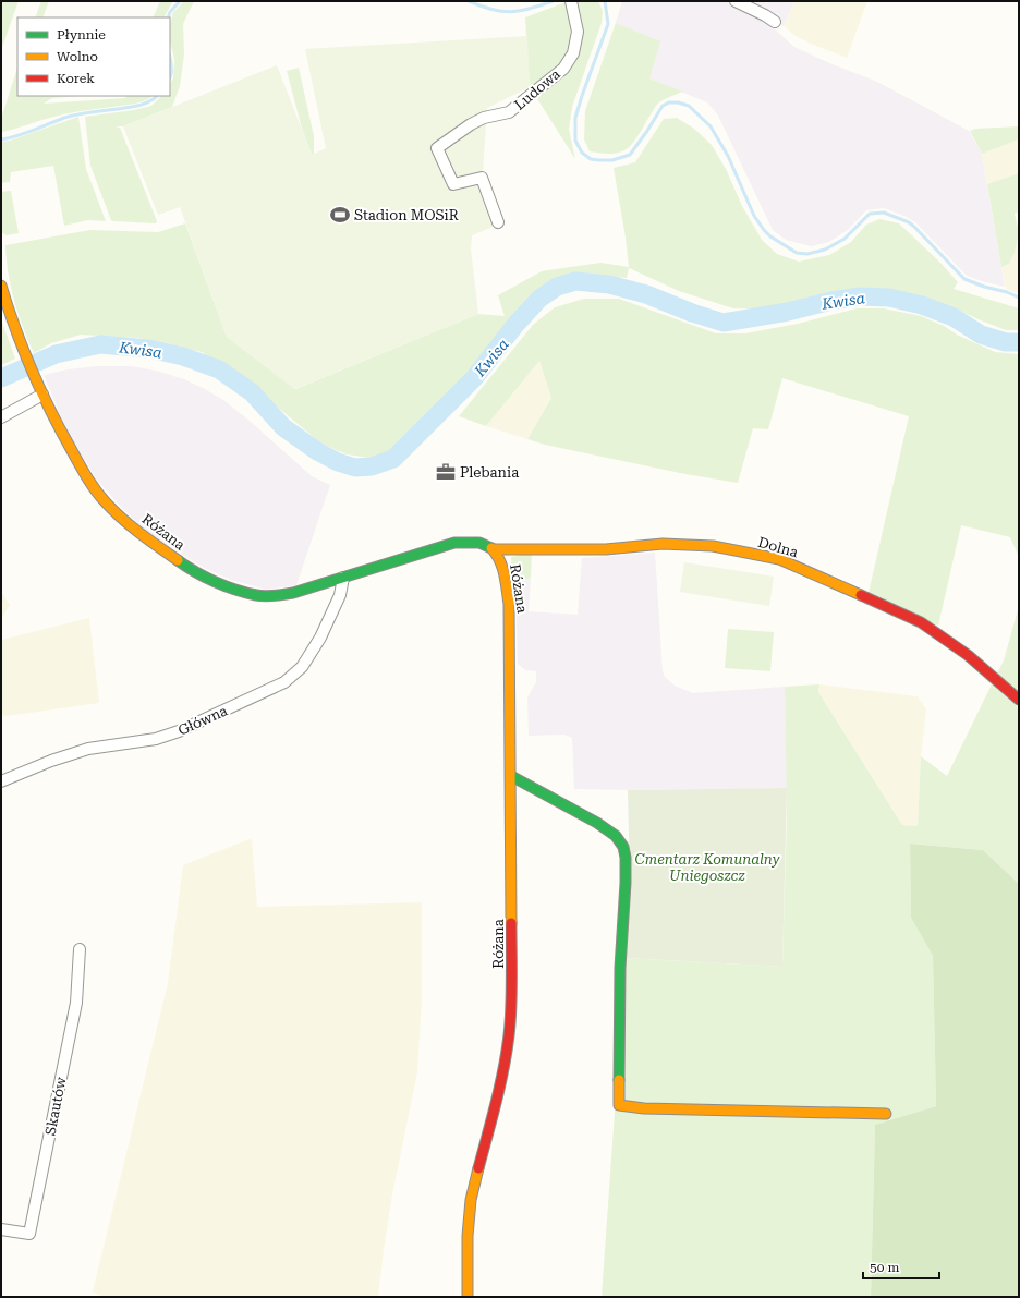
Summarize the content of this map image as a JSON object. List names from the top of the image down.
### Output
{
  "streets": {
    "street": [
      "Ludowa",
      "Różana",
      "Dolna",
      "Główna",
      "Skautów"
    ]
  },
  "crossings": [
    ["Różana", "Dolna"],
    ["Różana", "Główna"]
  ],
  "water": ["Kwisa"],
  "parks": ["Cmentarz Komunalny Uniegoszcz"],
  "places": {
    "sports": ["Stadion MOSiR"],
    "office": ["Plebania"]
  },
  "legend": ["Płynnie", "Wolno", "Korek"],
  "scale_bar": "50 m"
}
